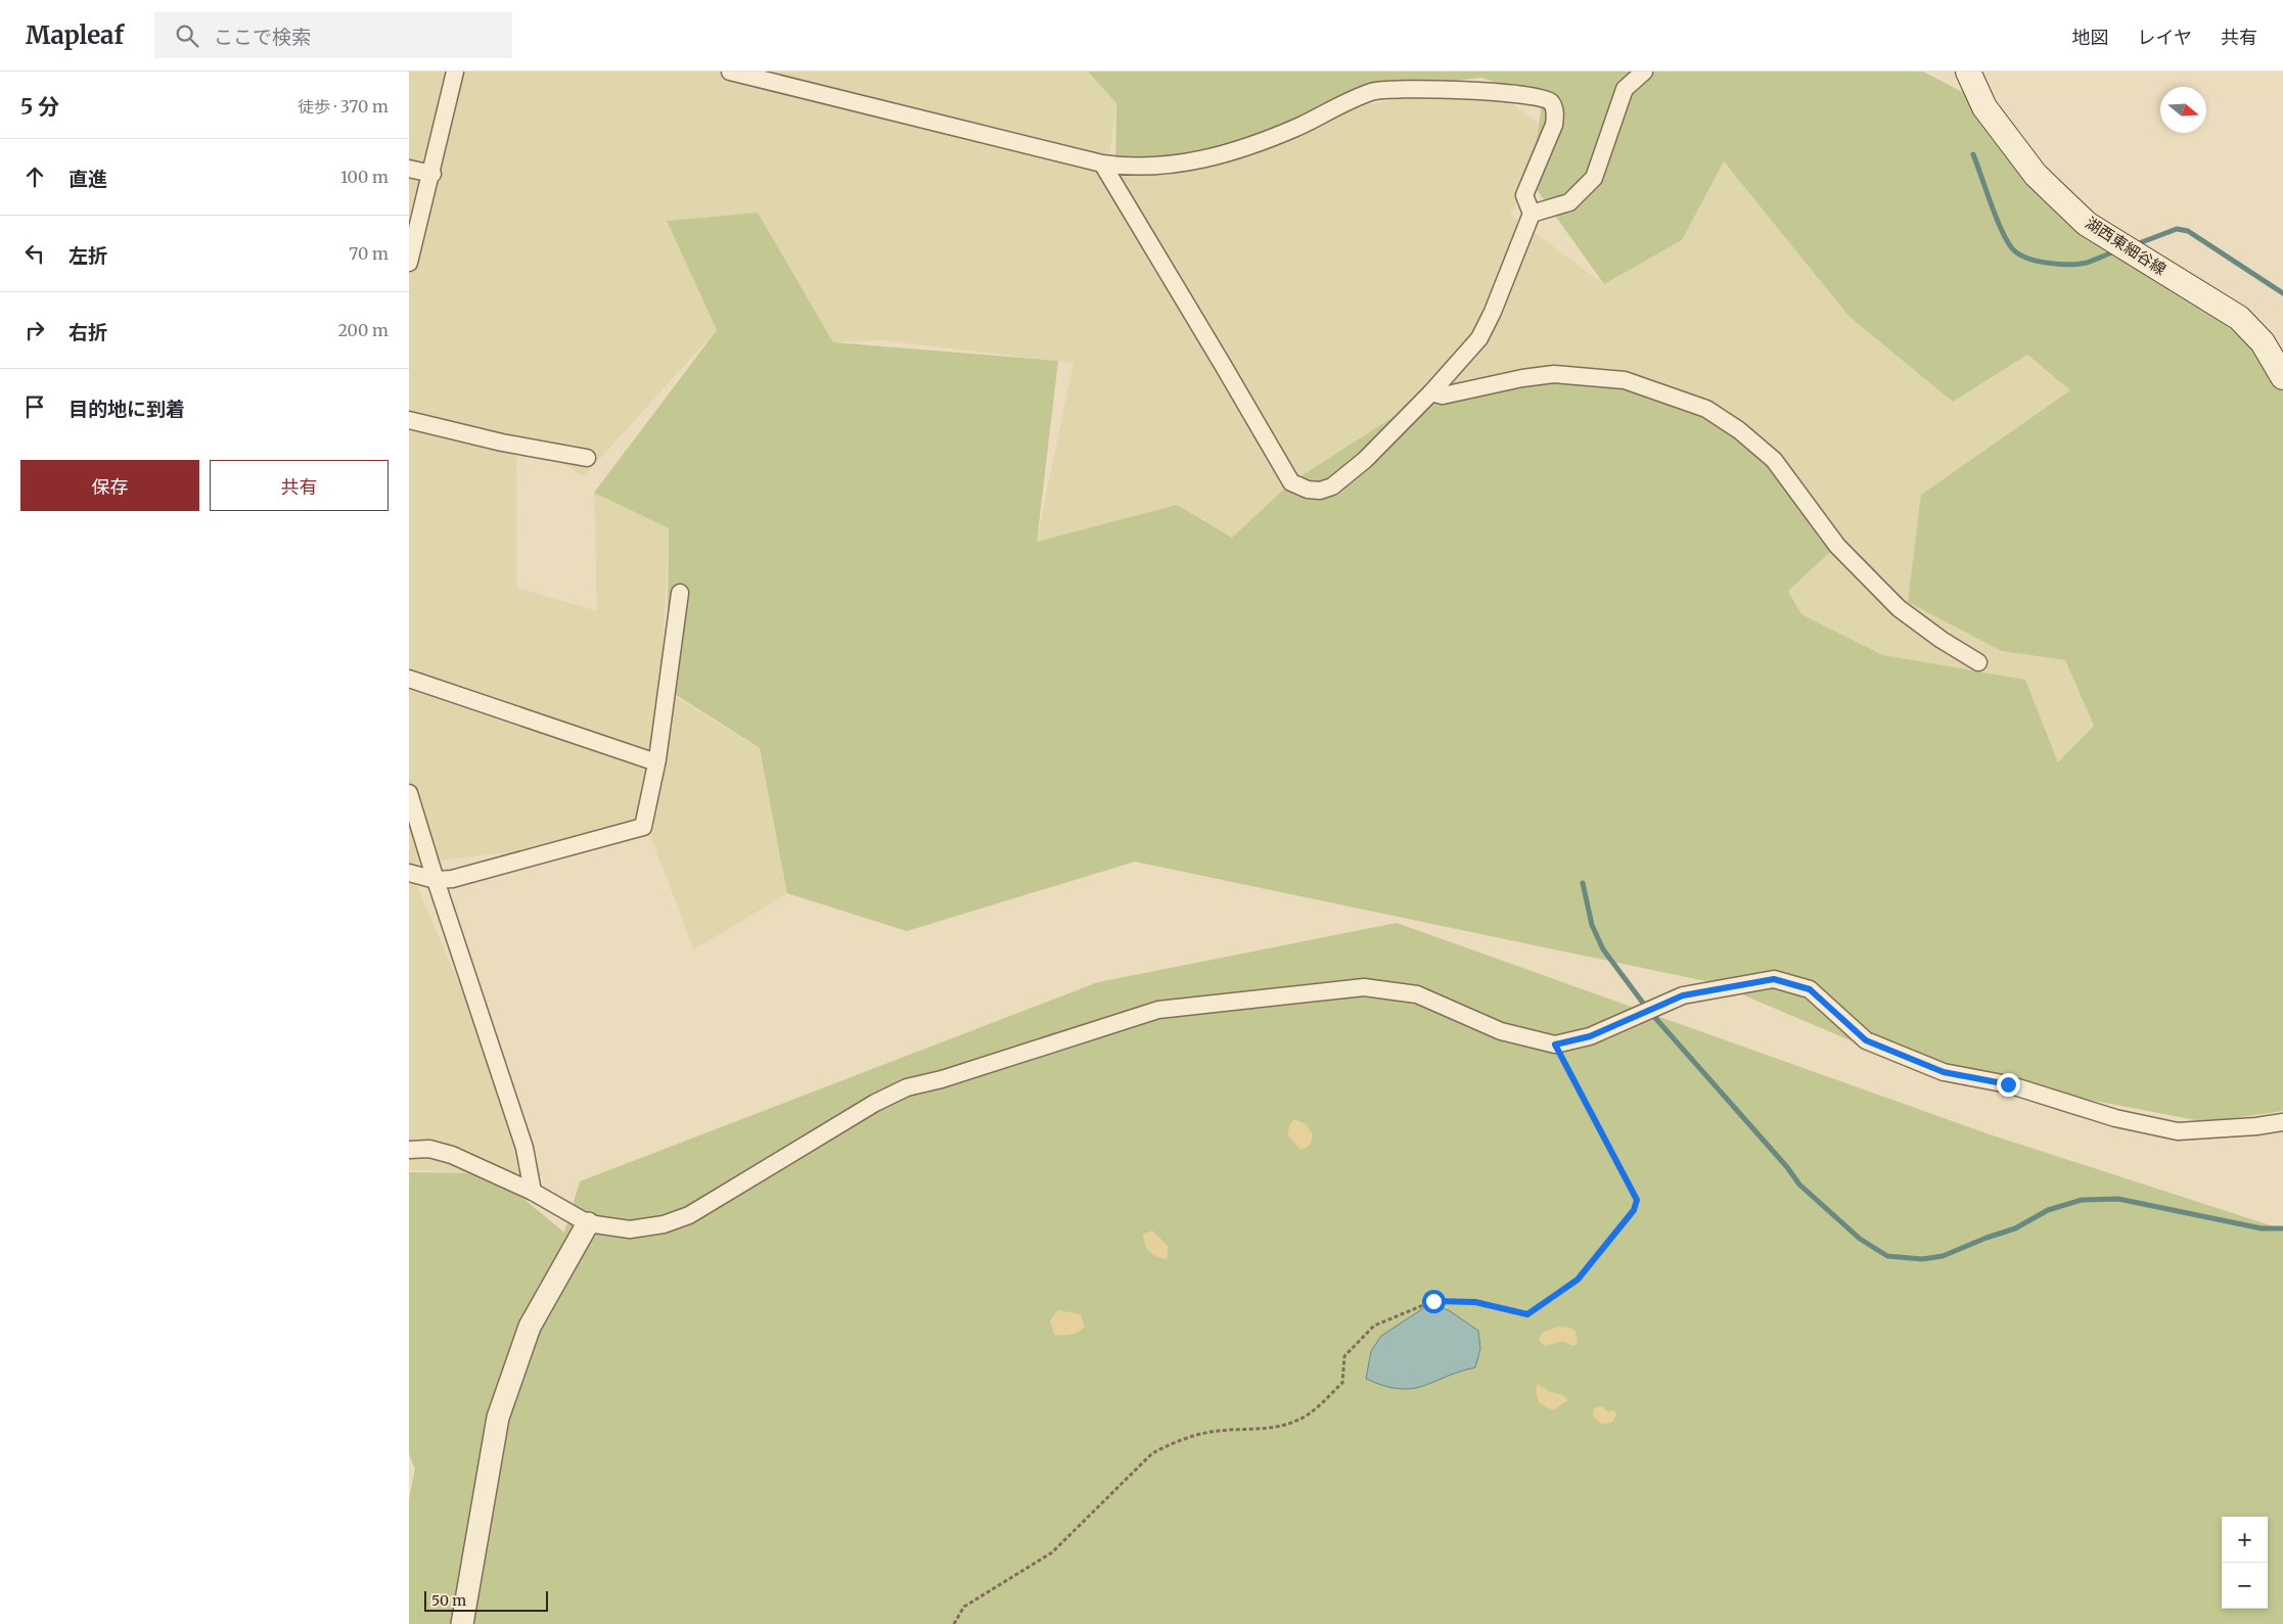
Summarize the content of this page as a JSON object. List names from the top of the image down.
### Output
{
  "streets": {
    "main road": ["湖西東細谷線"]
  },
  "scale_bar": "50 m",
  "north": "right",
  "page": {
    "header": "Mapleaf",
    "search": "ここで検索",
    "nav": ["地図", "レイヤ", "共有"],
    "heading": ["5 分", "徒歩 · 370 m"],
    "list": [
      ["直進", "100 m"],
      ["左折", "70 m"],
      ["右折", "200 m"],
      "目的地に到着"
    ],
    "buttons": ["保存", "共有"],
    "map_buttons": ["+", "−"],
    "scale": "50 m"
  }
}
